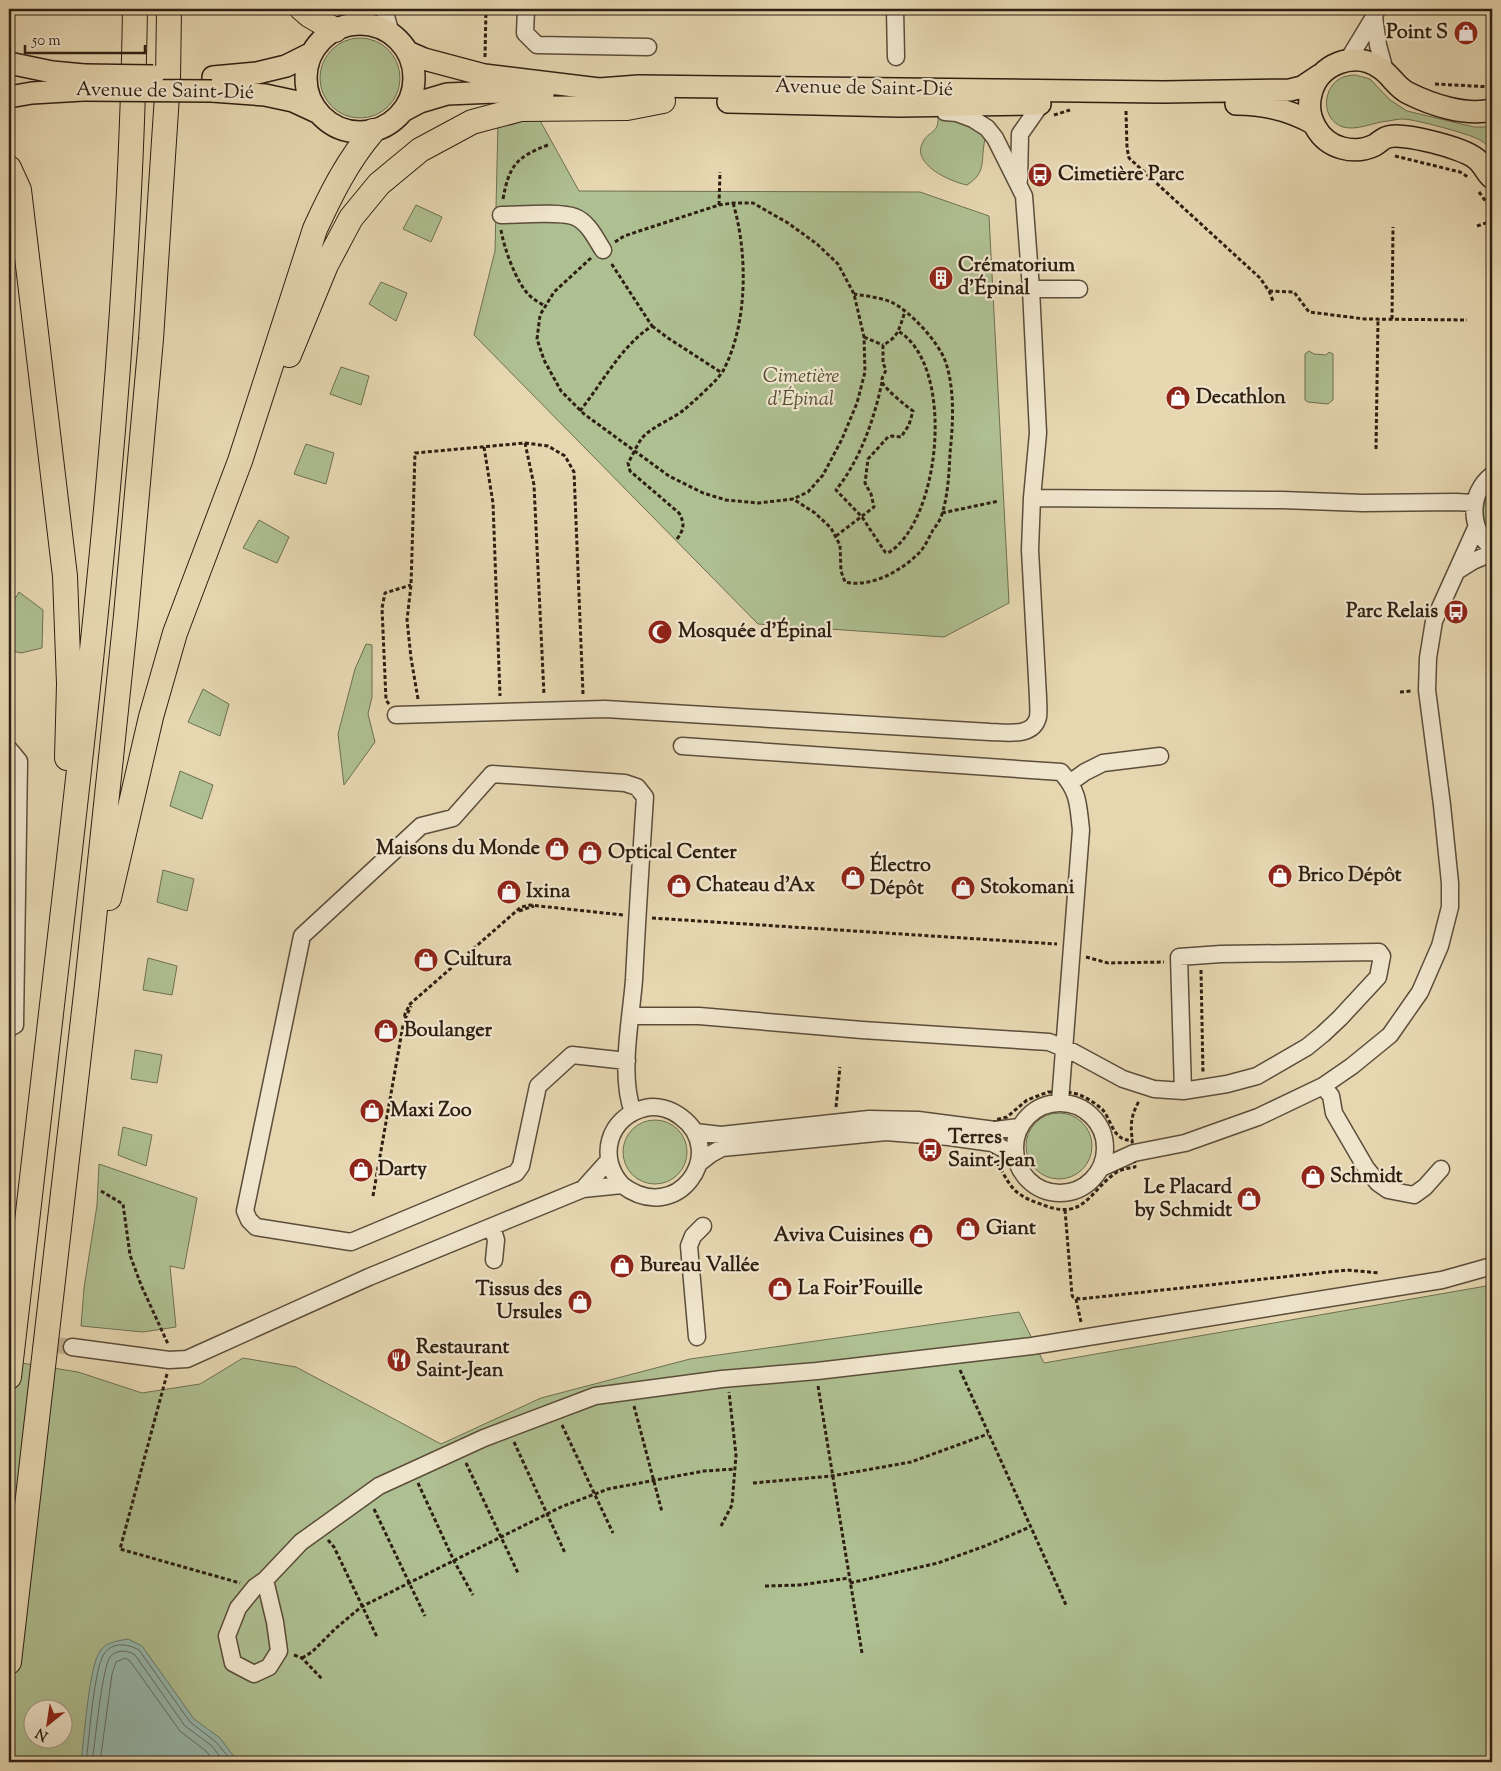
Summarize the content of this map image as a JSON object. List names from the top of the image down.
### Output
{
  "streets": {
    "main road": ["Avenue de Saint-Dié"]
  },
  "parks": ["Cimetière d'Épinal"],
  "places": {
    "shop": [
      "Point S",
      "Decathlon",
      "Maisons du Monde",
      "Optical Center",
      "Brico Dépôt",
      "Électro Dépôt",
      "Chateau d'Ax",
      "Stokomani",
      "Ixina",
      "Cultura",
      "Boulanger",
      "Maxi Zoo",
      "Darty",
      "Schmidt",
      "Le Placard by Schmidt",
      "Giant",
      "Aviva Cuisines",
      "Bureau Vallée",
      "La Foir'Fouille",
      "Tissus des Ursules"
    ],
    "bus stop": ["Cimetière Parc", "Parc Relais", "Terres Saint-Jean"],
    "building": ["Crématorium d'Épinal"],
    "mosque": ["Mosquée d'Épinal"],
    "restaurant": ["Restaurant Saint-Jean"]
  },
  "scale_bar": "50 m",
  "north": "bottom left"
}
